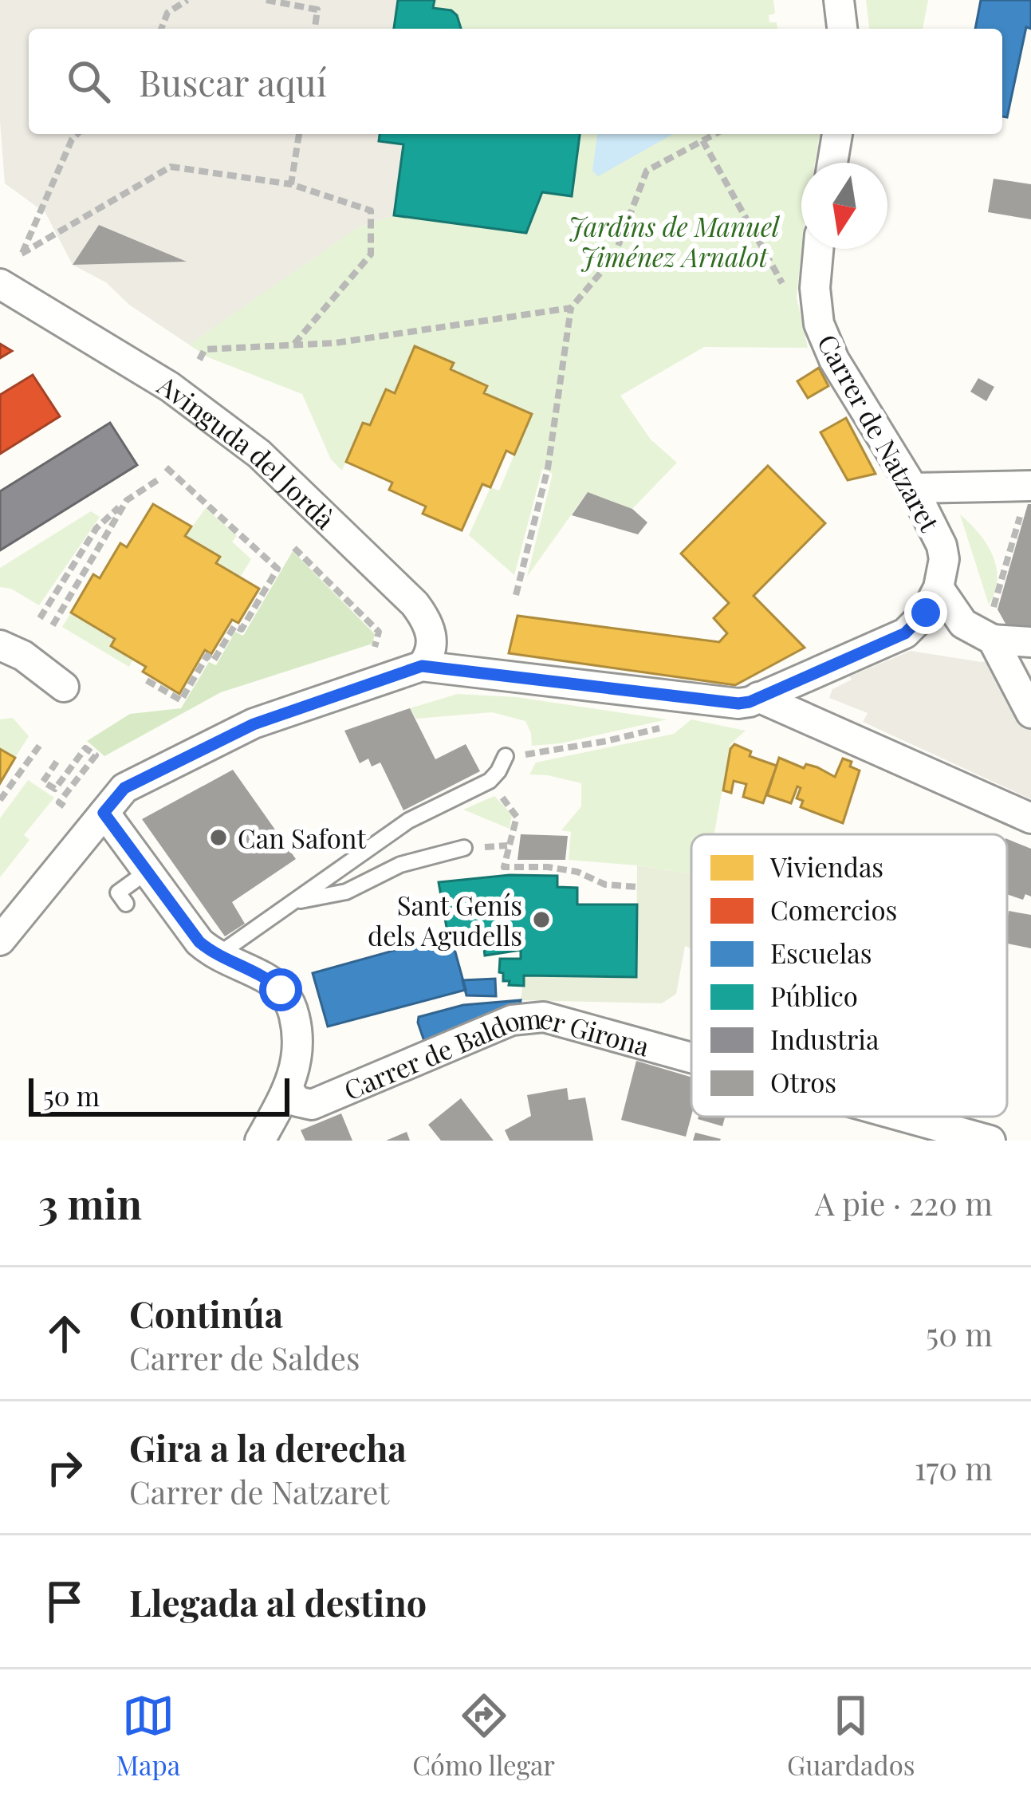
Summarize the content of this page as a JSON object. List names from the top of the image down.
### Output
{
  "streets": {
    "street": ["Carrer de Natzaret", "Avinguda del Jordà", "Carrer de Baldomer Girona"]
  },
  "parks": ["Jardins de Manuel Jiménez Arnalot"],
  "places": ["Can Safont", "Sant Genís dels Agudells"],
  "legend": [
    "Viviendas",
    "Comercios",
    "Escuelas",
    "Público",
    "Industria",
    "Otros"
  ],
  "scale_bar": "50 m",
  "north": "bottom",
  "page": {
    "search": "Buscar aquí",
    "scale": "50 m",
    "heading": ["3 min", "A pie · 220 m"],
    "list": [
      ["Continúa", "Carrer de Saldes", "50 m"],
      ["Gira a la derecha", "Carrer de Natzaret", "170 m"],
      "Llegada al destino"
    ],
    "nav": ["Mapa", "Cómo llegar", "Guardados"]
  }
}
